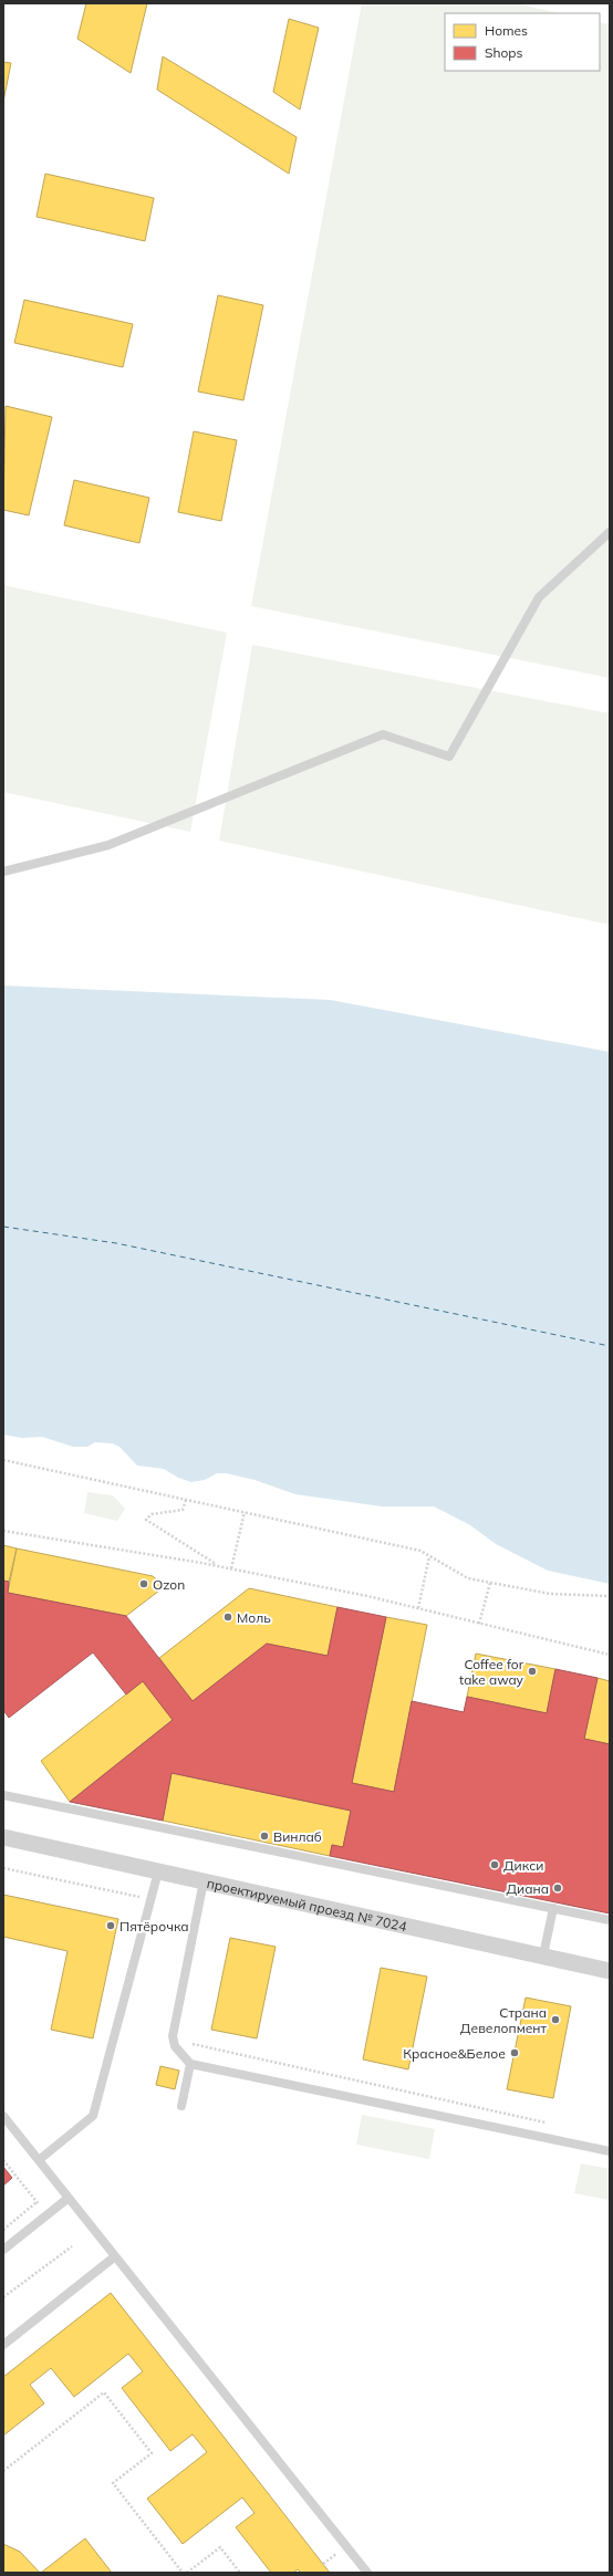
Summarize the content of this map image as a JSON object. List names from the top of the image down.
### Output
{
  "streets": {
    "street": ["проектируемый проезд № 7024"]
  },
  "places": [
    "Ozon",
    "Моль",
    "Coffee for take away",
    "Винлаб",
    "Дикси",
    "Диана",
    "Пятёрочка",
    "Страна Девелопмент",
    "Красное&Белое"
  ],
  "legend": ["Homes", "Shops"]
}
